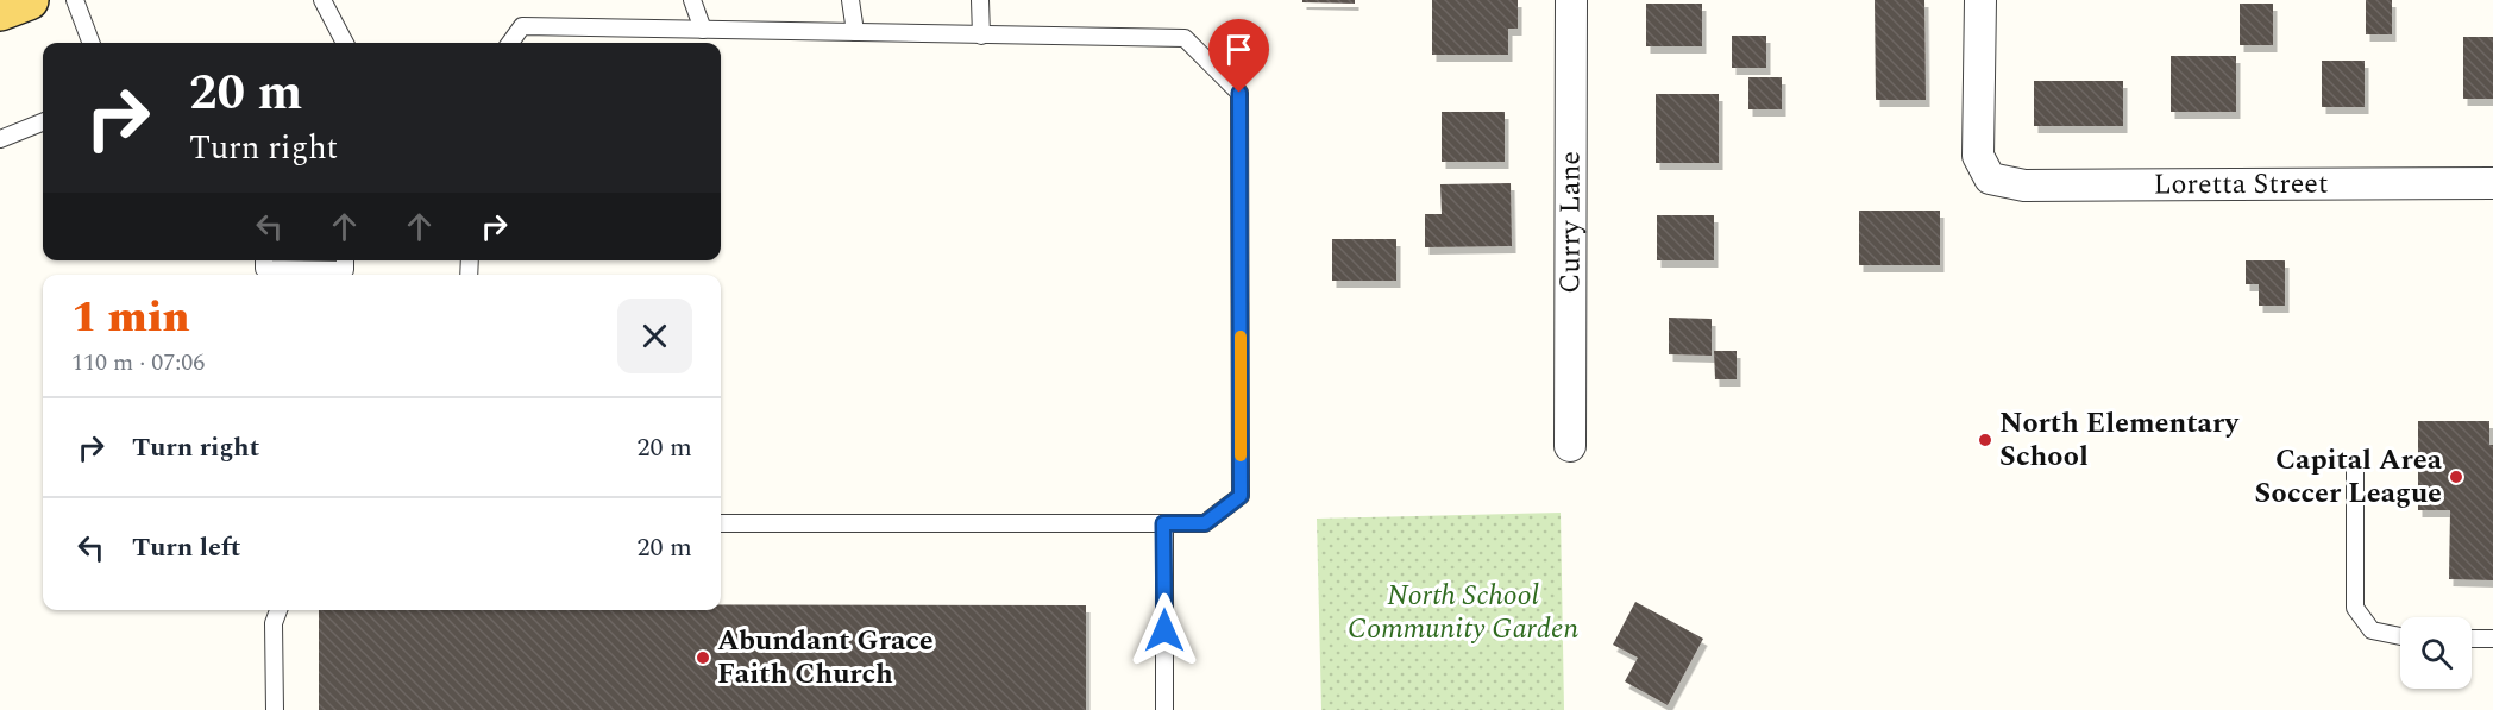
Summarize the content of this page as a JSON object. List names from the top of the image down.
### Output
{
  "streets": {
    "street": ["Loretta Street", "Curry Lane"]
  },
  "parks": ["North School Community Garden"],
  "places": ["North Elementary School", "Capital Area Soccer League", "Abundant Grace Faith Church"],
  "page": {
    "turn": ["20 m", "Turn right"],
    "heading": ["1 min", "110 m · 07:06"],
    "list": [
      {
        "name": "Turn right",
        "value": "20 m"
      },
      {
        "name": "Turn left",
        "value": "20 m"
      }
    ]
  }
}
